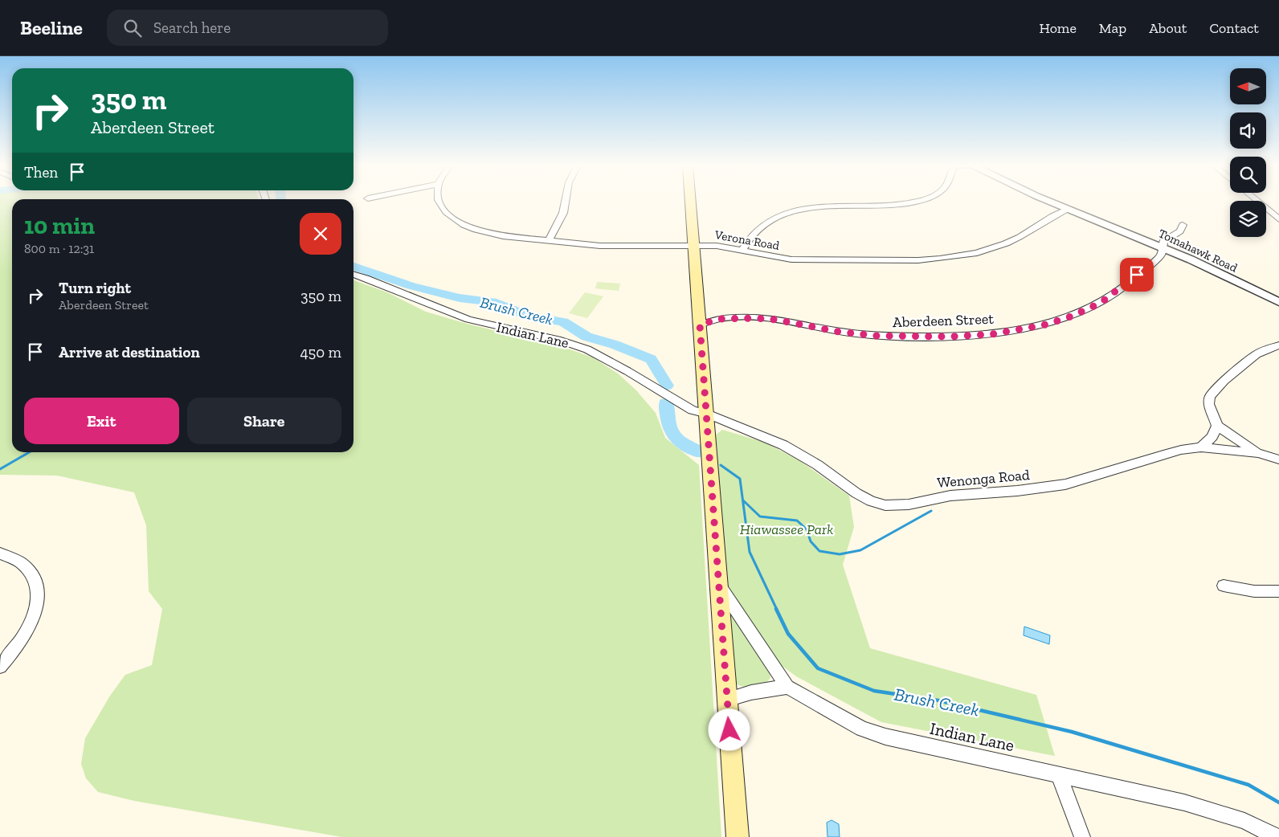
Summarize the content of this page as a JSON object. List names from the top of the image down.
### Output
{
  "streets": {
    "street": [
      "Verona Road",
      "Tomahawk Road",
      "Aberdeen Street",
      "Indian Lane",
      "Wenonga Road"
    ]
  },
  "crossings": [
    ["Verona Road", "Tomahawk Road"],
    ["Tomahawk Road", "Aberdeen Street"],
    ["Indian Lane", "Wenonga Road"]
  ],
  "water": ["Brush Creek"],
  "parks": ["Hiawassee Park"],
  "north": "left",
  "page": {
    "header": "Beeline",
    "search": "Search here",
    "nav": [
      "Home",
      "Map",
      "About",
      "Contact"
    ],
    "turn": ["350 m", "Aberdeen Street"],
    "then": "Then",
    "heading": ["10 min", "800 m · 12:31"],
    "list": [
      {
        "name": "Turn right",
        "note": "Aberdeen Street",
        "value": "350 m"
      },
      {
        "name": "Arrive at destination",
        "value": "450 m"
      }
    ],
    "buttons": ["Exit", "Share"]
  }
}
